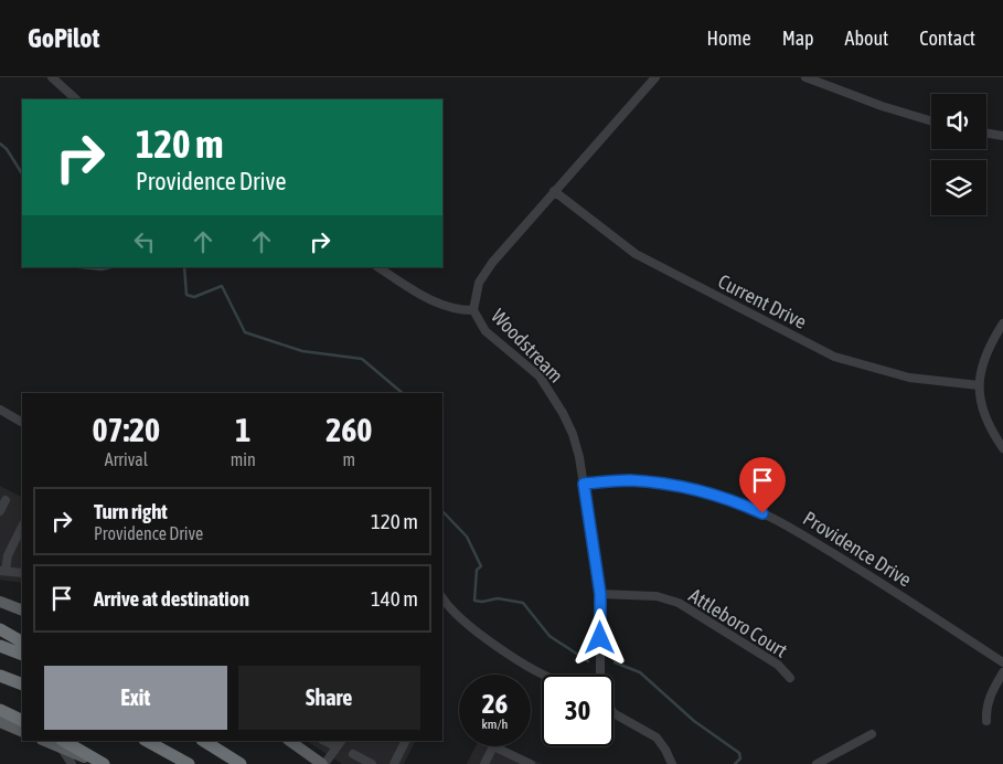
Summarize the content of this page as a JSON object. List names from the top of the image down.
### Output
{
  "streets": {
    "street": [
      "Current Drive",
      "Woodstream",
      "Providence Drive",
      "Attleboro Court"
    ]
  },
  "crossings": [
    ["Current Drive", "Woodstream"],
    ["Woodstream", "Providence Drive"],
    ["Woodstream", "Attleboro Court"]
  ],
  "page": {
    "header": "GoPilot",
    "nav": [
      "Home",
      "Map",
      "About",
      "Contact"
    ],
    "turn": ["120 m", "Providence Drive"],
    "eta": [
      "07:20",
      "Arrival",
      "1",
      "min",
      "260",
      "m"
    ],
    "list": [
      {
        "name": "Turn right",
        "note": "Providence Drive",
        "value": "120 m"
      },
      {
        "name": "Arrive at destination",
        "value": "140 m"
      }
    ],
    "buttons": ["Exit", "Share"],
    "speed": "26 km/h",
    "limit": "30"
  }
}
